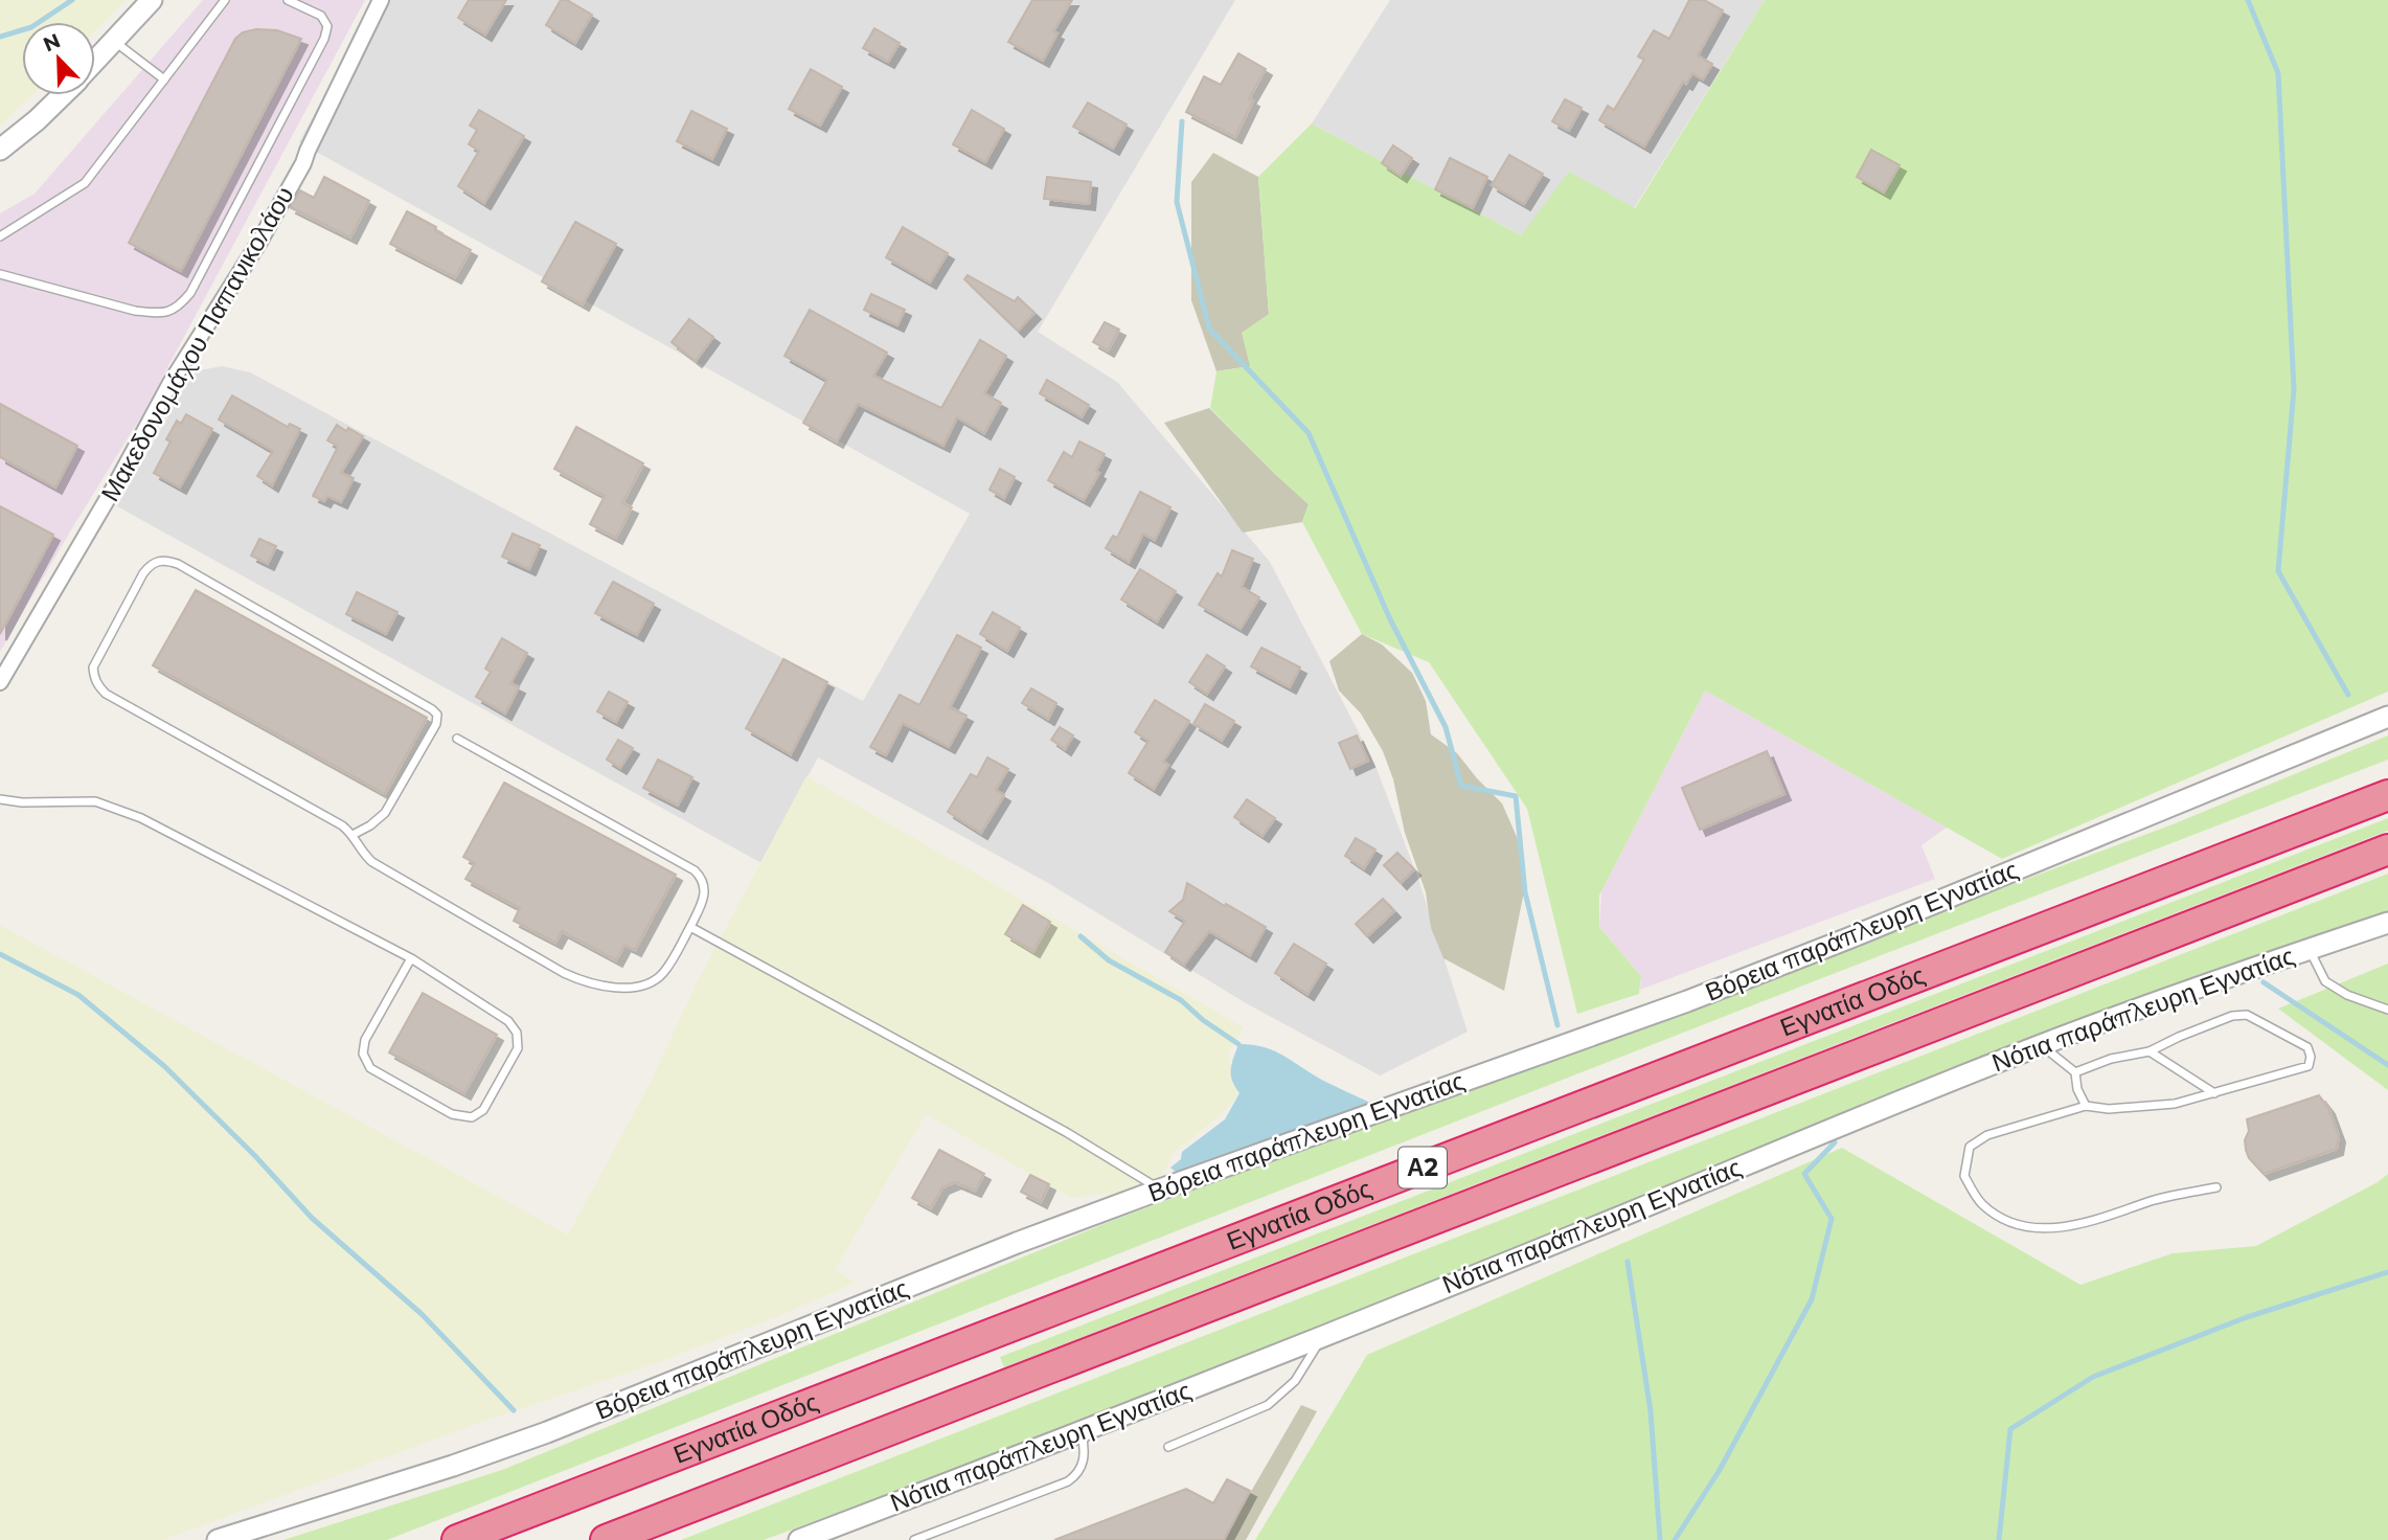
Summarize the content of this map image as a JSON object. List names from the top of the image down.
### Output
{
  "streets": {
    "highway": ["Εγνατία Οδός", "Α2"],
    "street": ["Μακεδονομάχου Παπανικολάου", "Βόρεια παράπλευρη Εγνατίας", "Νότια παράπλευρη Εγνατίας"]
  },
  "north": "top left"
}
